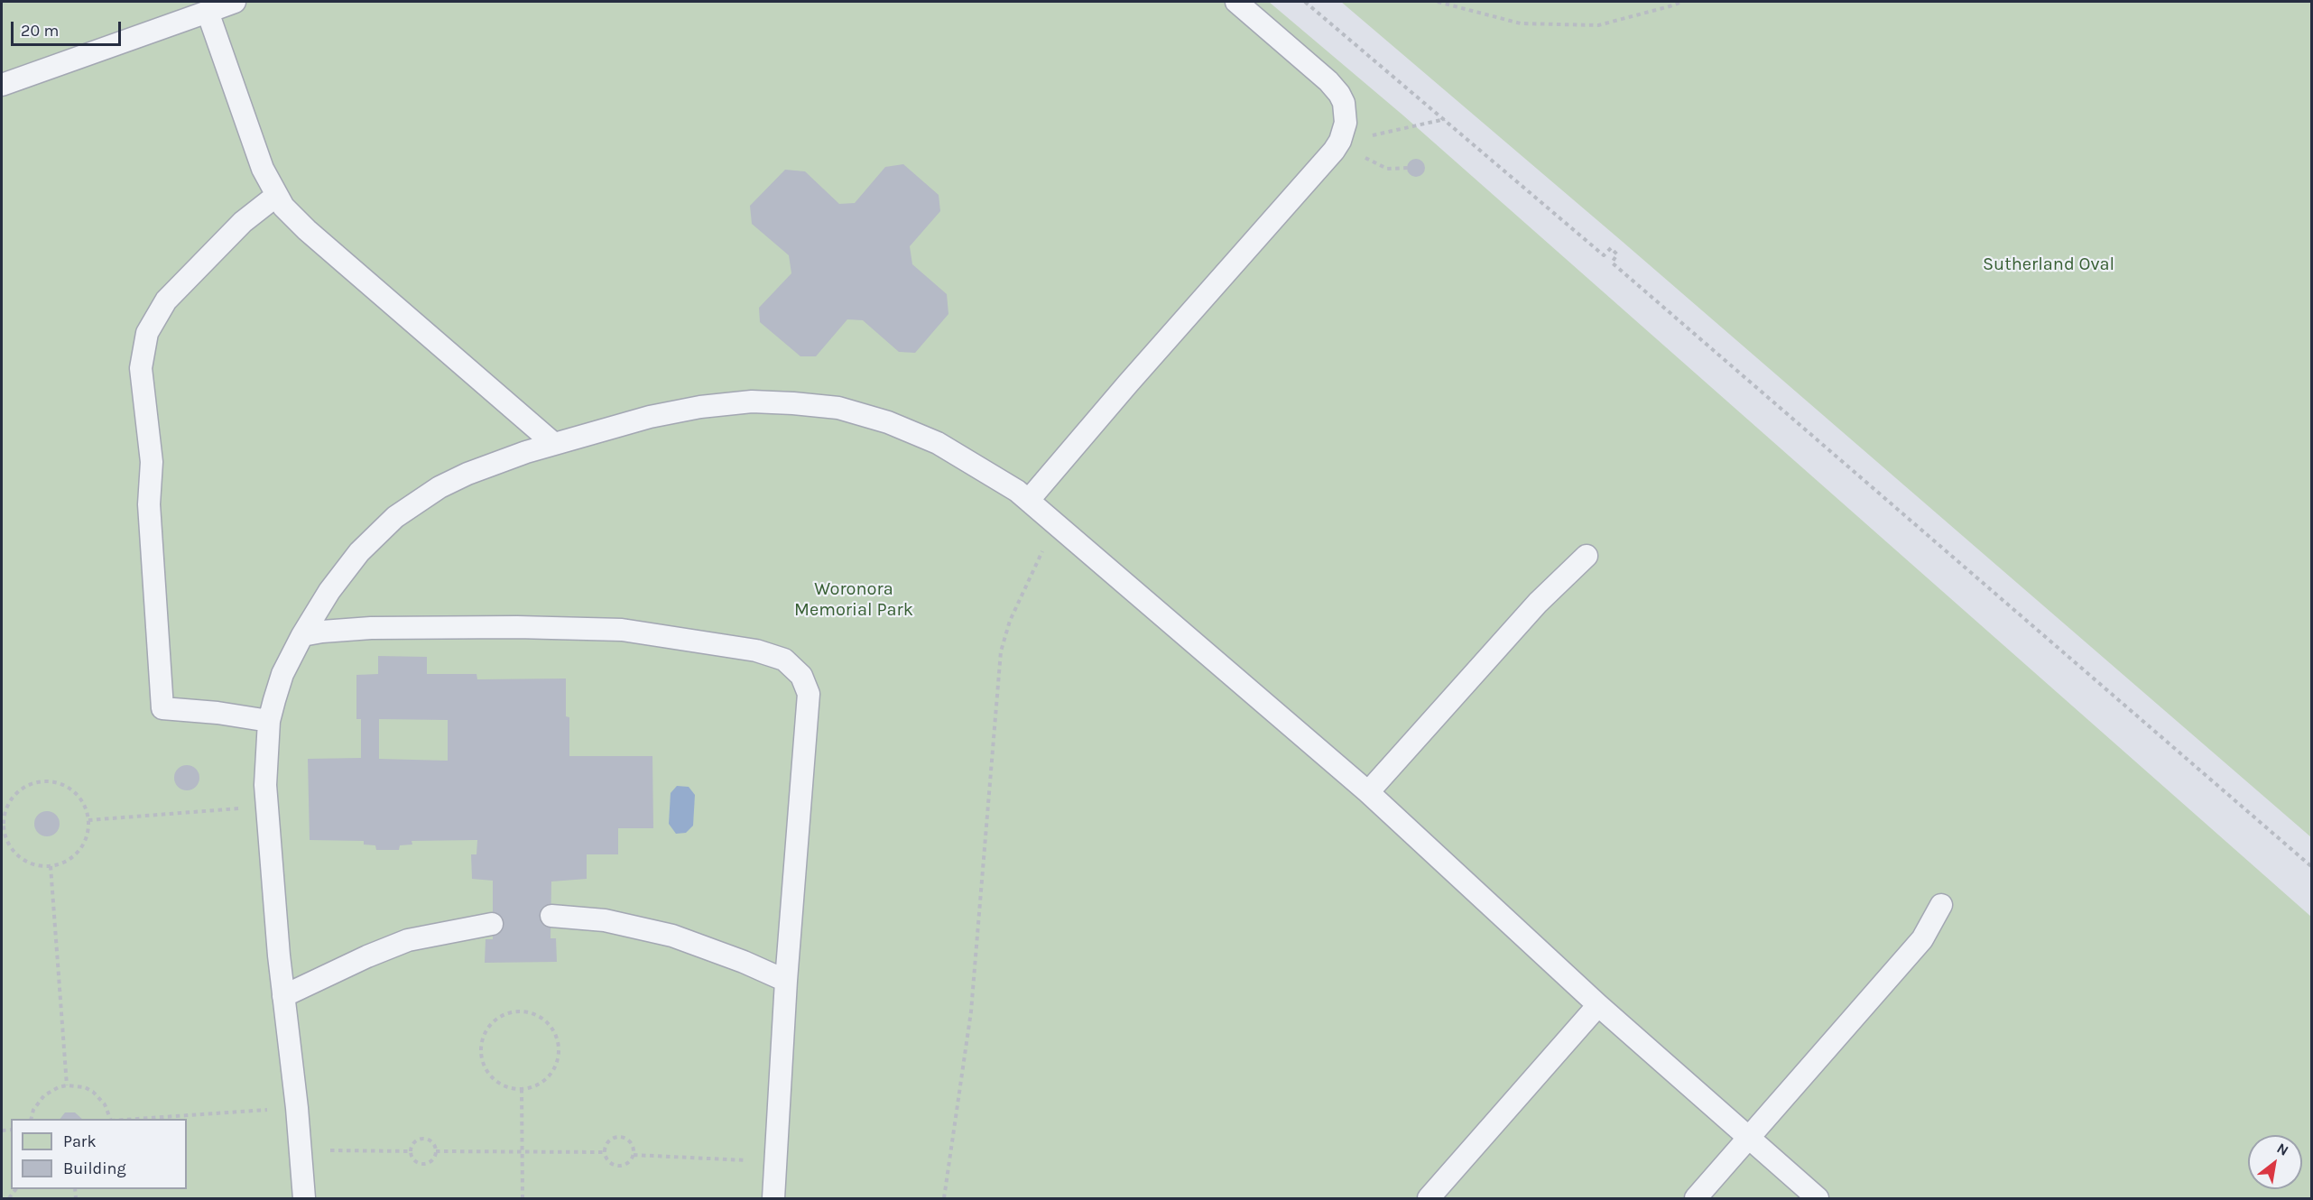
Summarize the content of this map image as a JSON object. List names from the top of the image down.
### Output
{
  "parks": ["Sutherland Oval", "Woronora Memorial Park"],
  "legend": ["Park", "Building"],
  "scale_bar": "20 m",
  "north": "top right"
}
